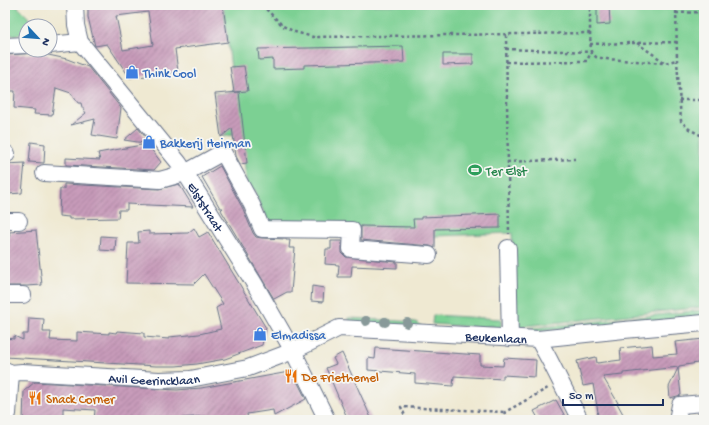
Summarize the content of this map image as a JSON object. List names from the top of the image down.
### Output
{
  "streets": {
    "street": ["Elststraat", "Beukenlaan", "Avil Geerincklaan"]
  },
  "crossings": [
    ["Elststraat", "Beukenlaan"],
    ["Elststraat", "Avil Geerincklaan"],
    ["Beukenlaan", "Avil Geerincklaan"]
  ],
  "places": {
    "shop": ["Think Cool", "Bakkerij Heirman", "Elmadissa"],
    "sports": ["Ter Elst"],
    "restaurant": ["De Friethemel", "Snack Corner"]
  },
  "scale_bar": "50 m",
  "north": "bottom right"
}
